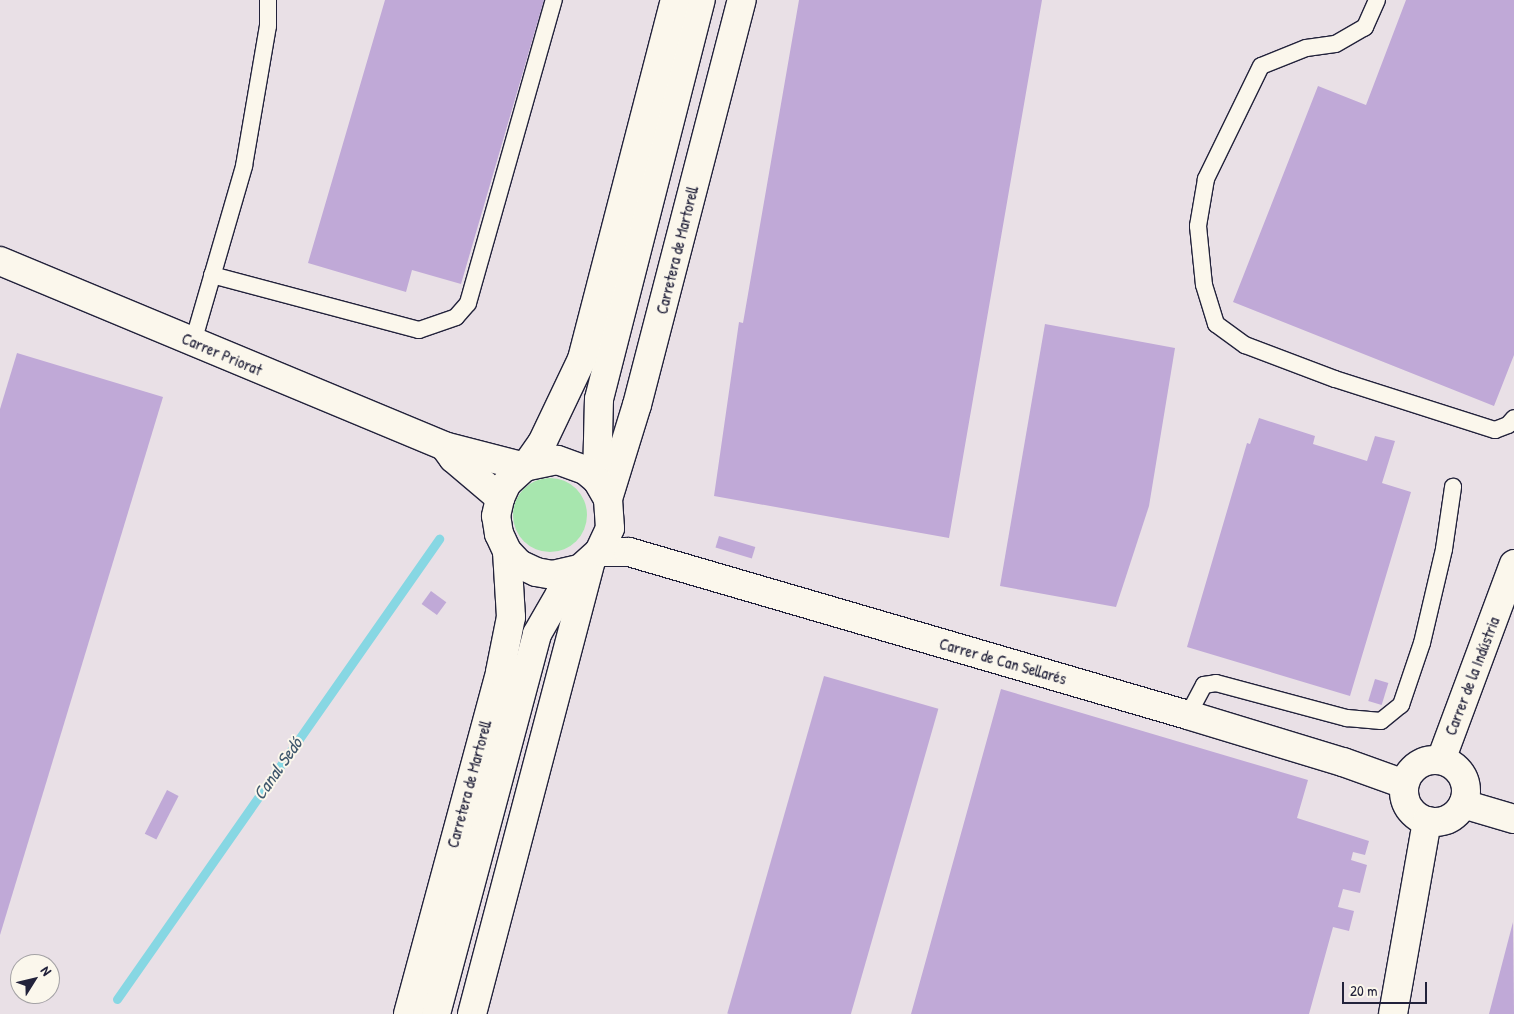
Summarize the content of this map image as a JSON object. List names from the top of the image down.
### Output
{
  "streets": {
    "street": [
      "Carretera de Martorell",
      "Carrer Priorat",
      "Carrer de Can Sellarés",
      "Carrer de la Indústria"
    ]
  },
  "crossings": [
    ["Carretera de Martorell", "Carrer Priorat"],
    ["Carretera de Martorell", "Carrer de Can Sellarés"],
    ["Carrer Priorat", "Carrer de Can Sellarés"],
    ["Carrer de Can Sellarés", "Carrer de la Indústria"]
  ],
  "water": ["Canal Sedó"],
  "scale_bar": "20 m",
  "north": "top right"
}
